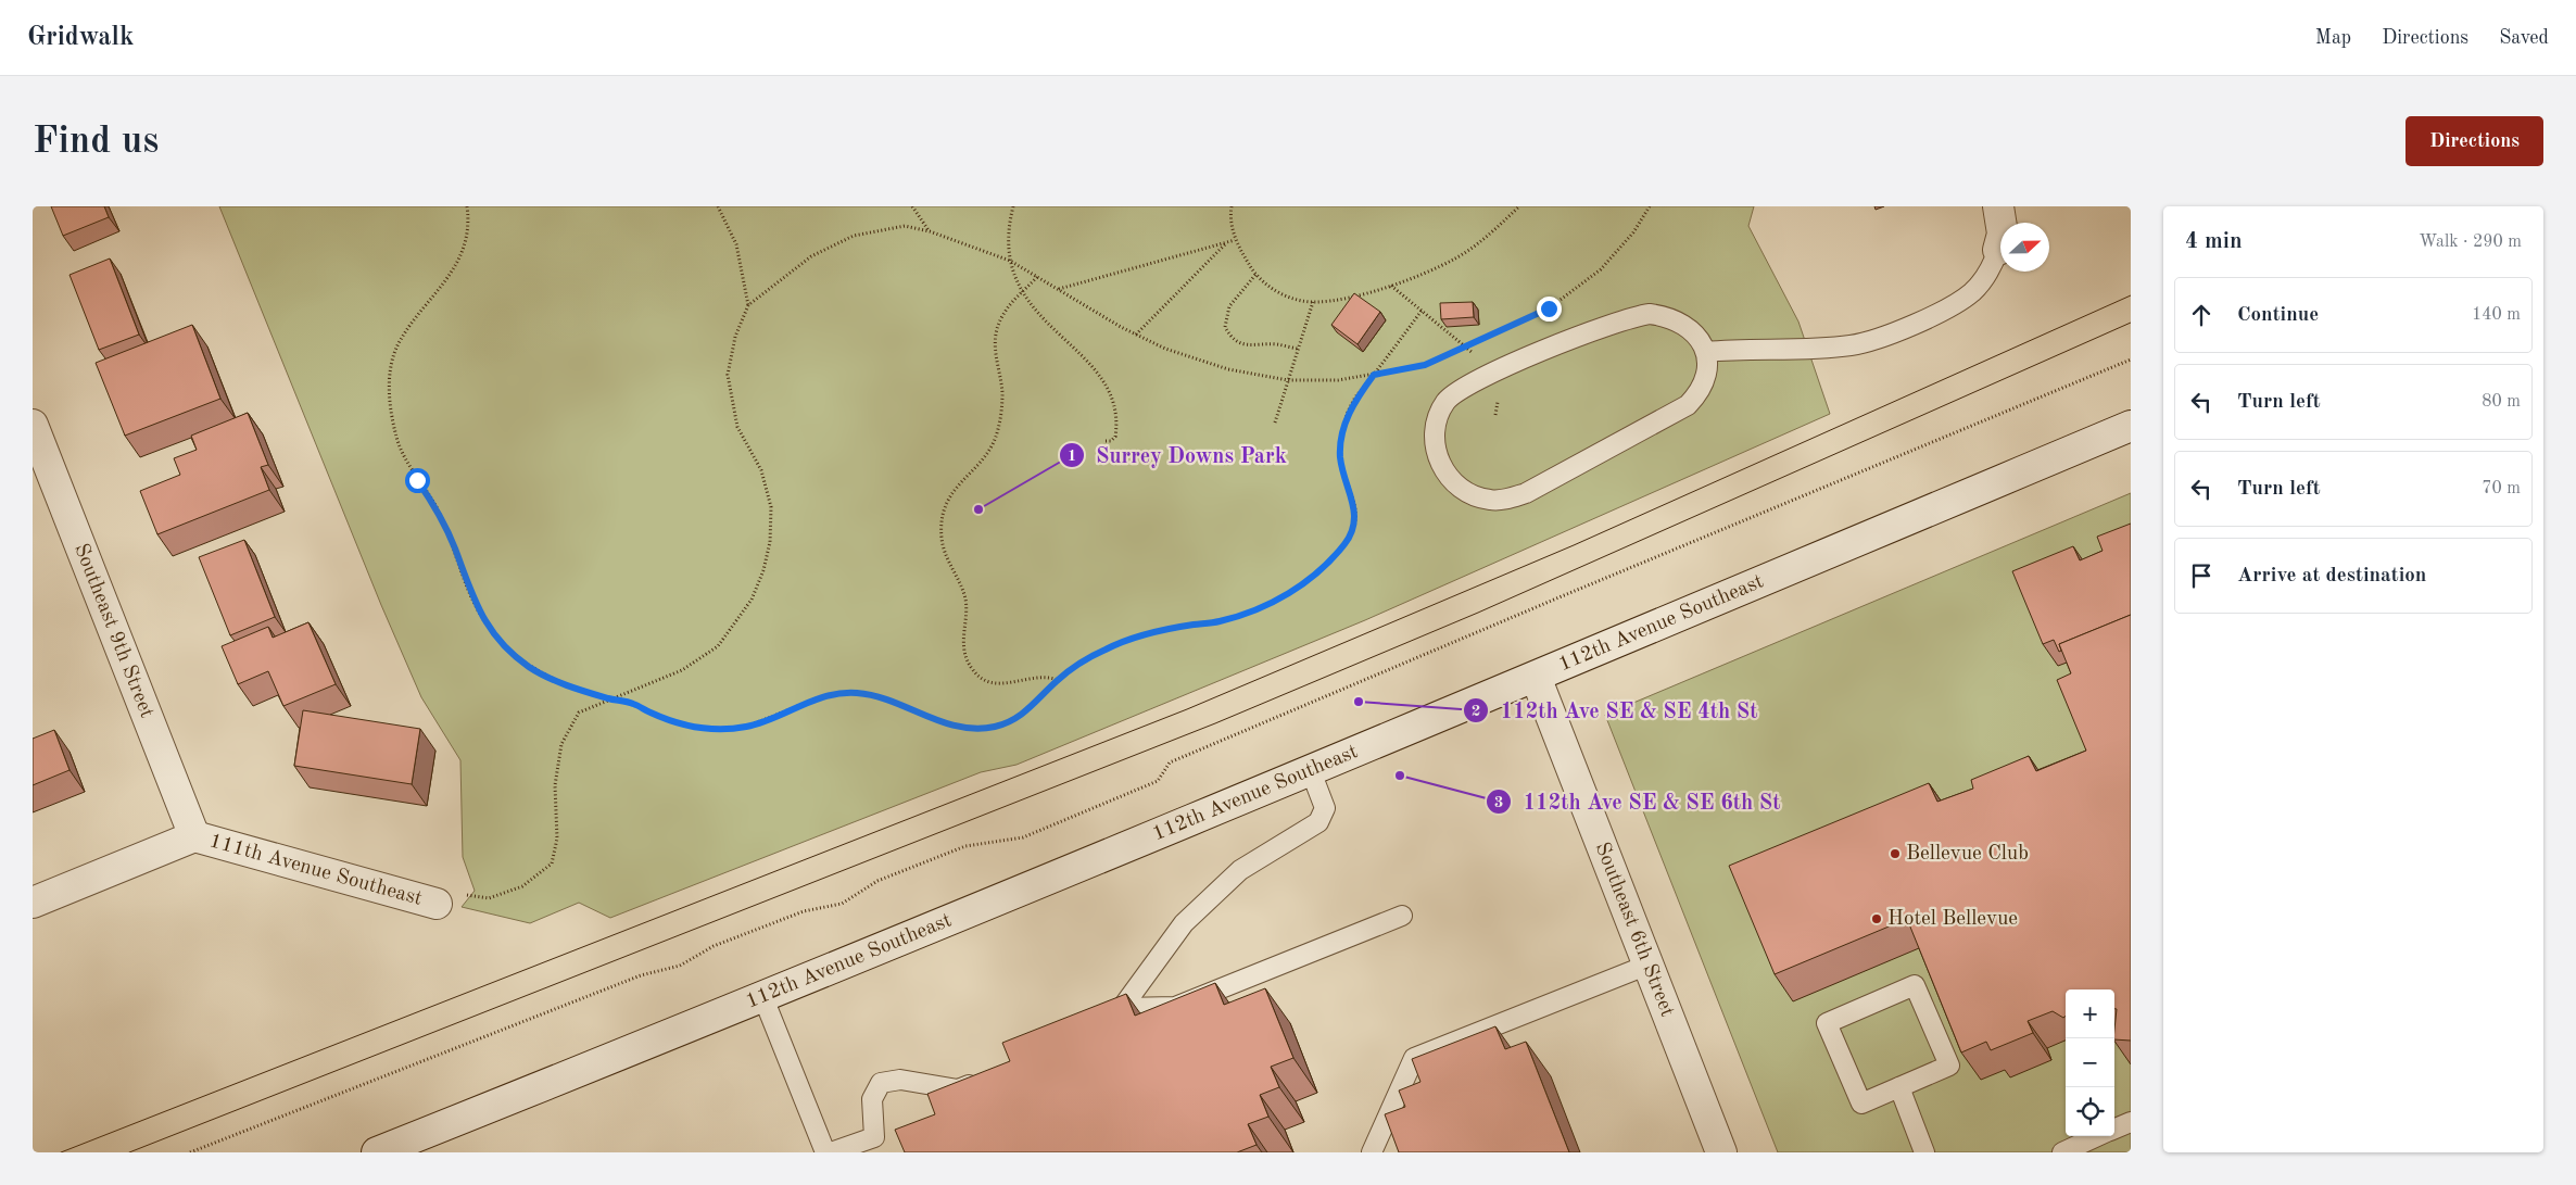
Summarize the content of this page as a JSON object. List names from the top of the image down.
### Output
{
  "streets": {
    "main road": [
      "112th Avenue Southeast",
      "Southeast 9th Street",
      "111th Avenue Southeast",
      "Southeast 6th Street"
    ]
  },
  "crossings": [
    ["112th Avenue Southeast", "Southeast 6th Street"],
    ["Southeast 9th Street", "111th Avenue Southeast"]
  ],
  "places": [
    "Surrey Downs Park",
    "112th Ave SE & SE 4th St",
    "112th Ave SE & SE 6th St",
    "Bellevue Club",
    "Hotel Bellevue"
  ],
  "north": "right",
  "page": {
    "header": "Gridwalk",
    "nav": ["Map", "Directions", "Saved"],
    "buttons": "Directions",
    "title": "Find us",
    "heading": ["4 min", "Walk · 290 m"],
    "list": [
      ["Continue", "140 m"],
      ["Turn left", "80 m"],
      ["Turn left", "70 m"],
      "Arrive at destination"
    ],
    "map_buttons": ["+", "−"]
  }
}
